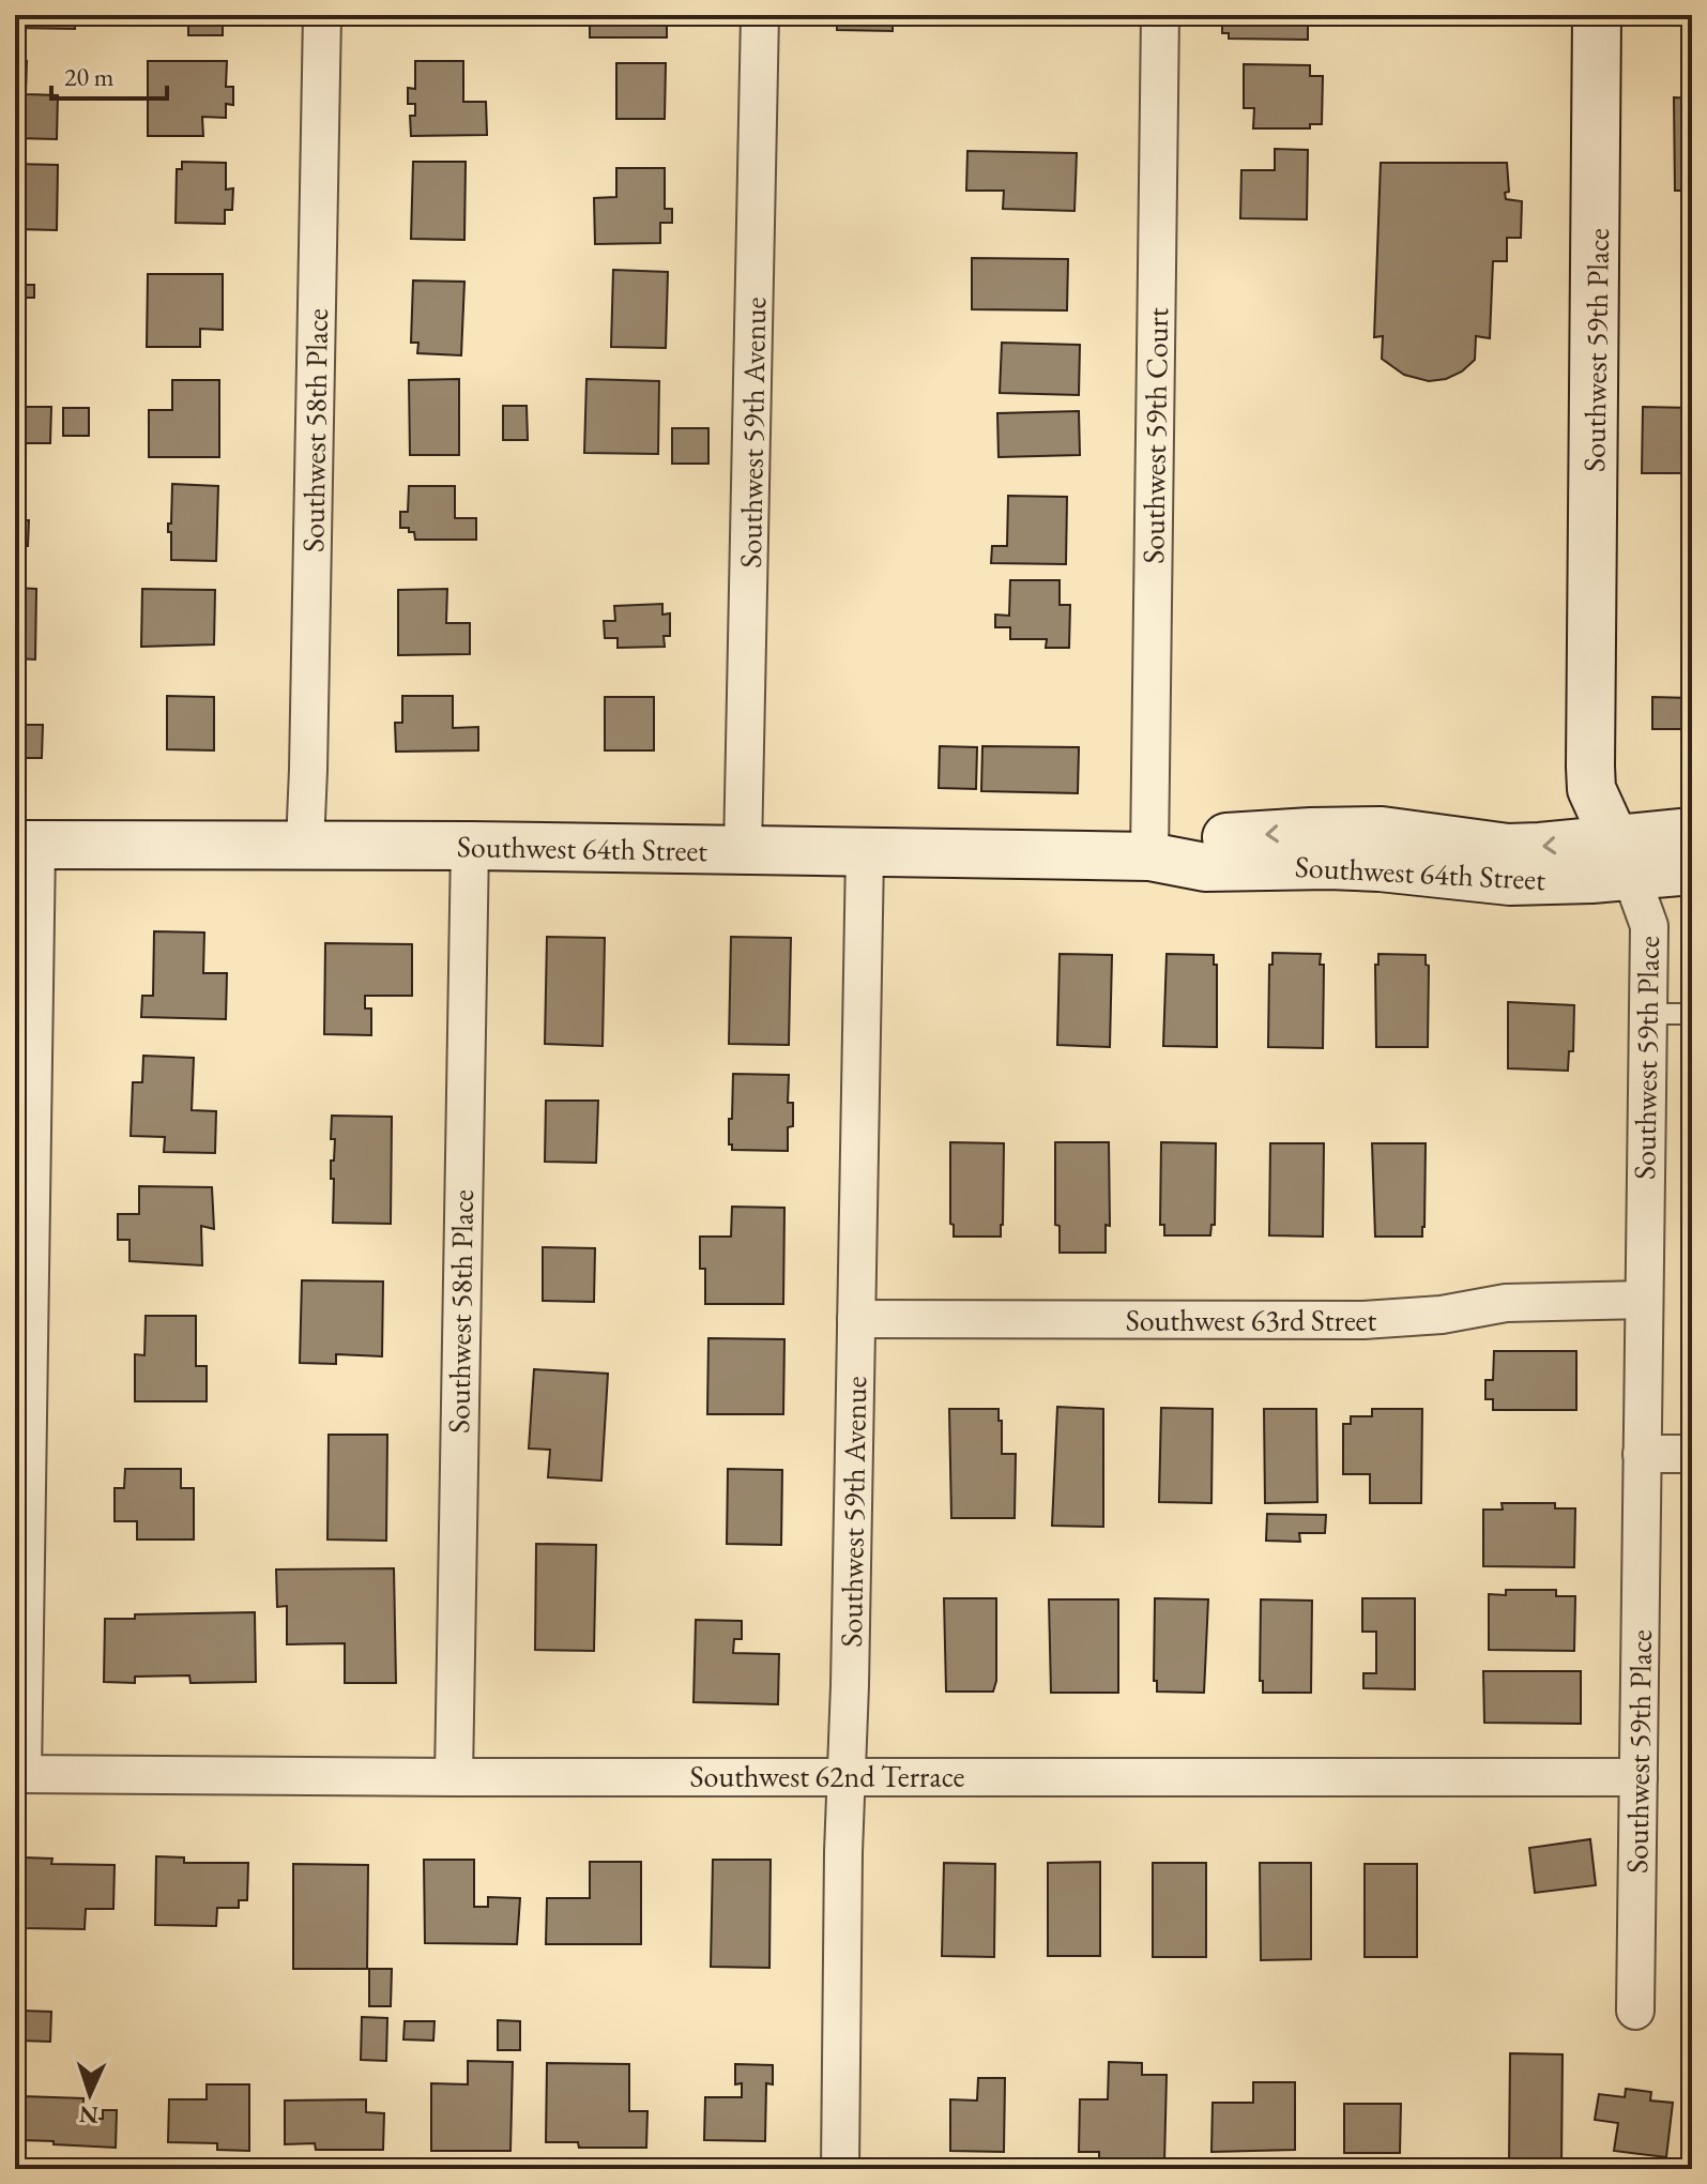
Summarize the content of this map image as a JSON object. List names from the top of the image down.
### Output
{
  "streets": {
    "street": [
      "Southwest 59th Place",
      "Southwest 58th Place",
      "Southwest 59th Avenue",
      "Southwest 59th Court",
      "Southwest 64th Street",
      "Southwest 63rd Street",
      "Southwest 62nd Terrace"
    ]
  },
  "crossings": [
    ["Southwest 59th Place", "Southwest 64th Street"],
    ["Southwest 59th Place", "Southwest 63rd Street"],
    ["Southwest 59th Place", "Southwest 62nd Terrace"],
    ["Southwest 58th Place", "Southwest 64th Street"],
    ["Southwest 58th Place", "Southwest 62nd Terrace"],
    ["Southwest 59th Avenue", "Southwest 64th Street"],
    ["Southwest 59th Avenue", "Southwest 63rd Street"],
    ["Southwest 59th Avenue", "Southwest 62nd Terrace"],
    ["Southwest 59th Court", "Southwest 64th Street"]
  ],
  "scale_bar": "20 m",
  "north": "bottom"
}
